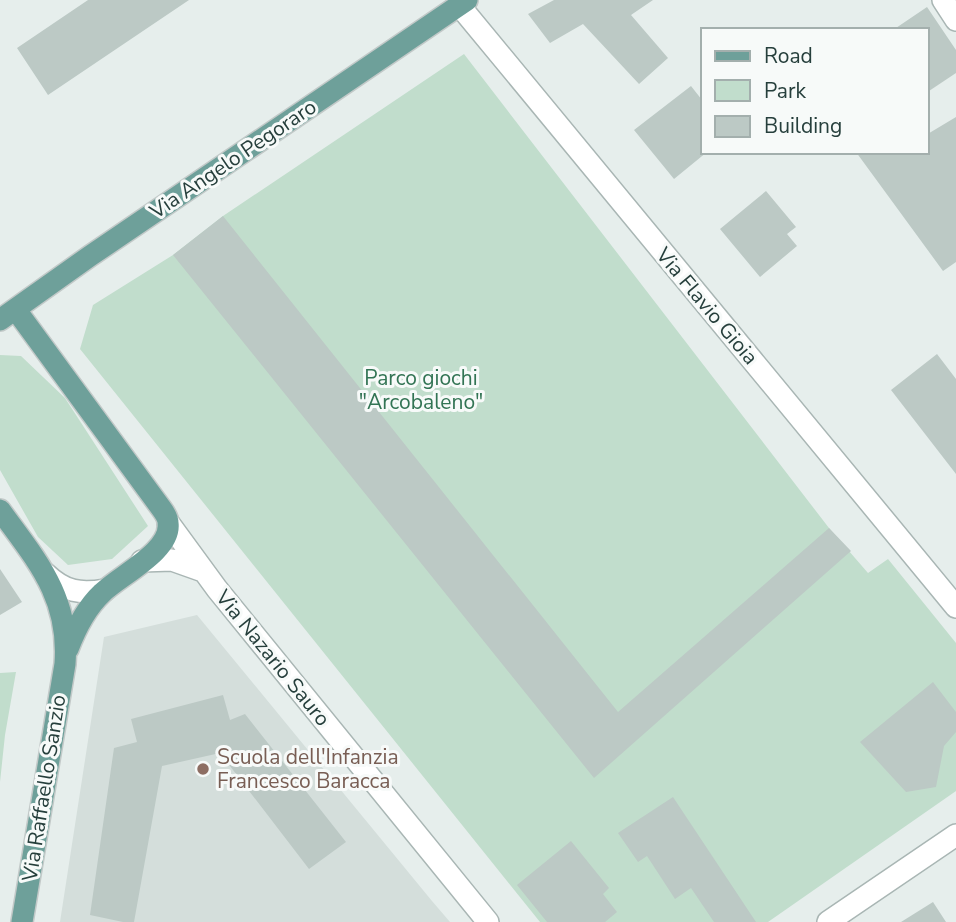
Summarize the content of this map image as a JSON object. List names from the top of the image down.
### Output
{
  "streets": {
    "main road": ["Via Angelo Pegoraro", "Via Raffaello Sanzio"],
    "street": ["Via Flavio Gioia", "Via Nazario Sauro"]
  },
  "crossings": [
    ["Via Angelo Pegoraro", "Via Flavio Gioia"]
  ],
  "parks": ["Parco giochi \"Arcobaleno\""],
  "places": ["Scuola dell'Infanzia Francesco Baracca"],
  "legend": ["Road", "Park", "Building"]
}
